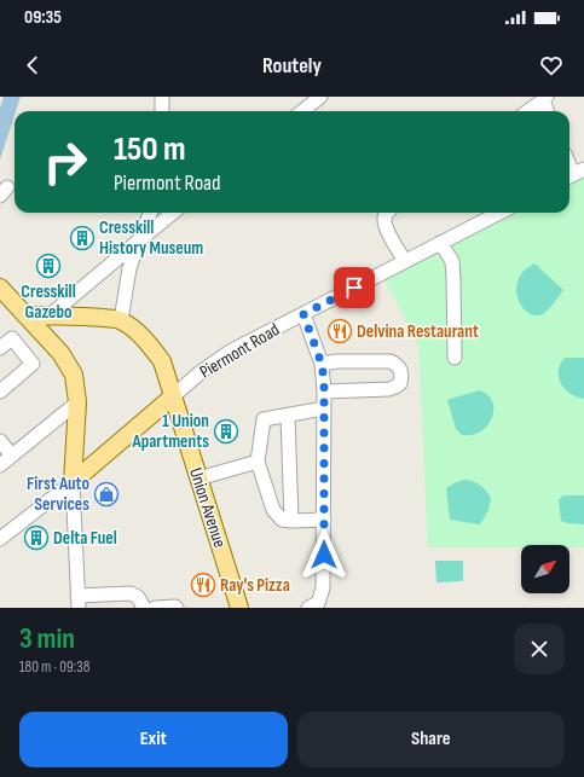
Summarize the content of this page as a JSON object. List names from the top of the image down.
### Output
{
  "streets": {
    "main road": ["Piermont Road", "Union Avenue"]
  },
  "crossings": [
    ["Piermont Road", "Union Avenue"]
  ],
  "places": {
    "building": [
      "Cresskill History Museum",
      "Cresskill Gazebo",
      "1 Union Apartments",
      "Delta Fuel"
    ],
    "restaurant": ["Delvina Restaurant", "Ray's Pizza"],
    "shop": ["First Auto Services"]
  },
  "north": "top right",
  "page": {
    "status": "09:35",
    "header": "Routely",
    "turn": ["150 m", "Piermont Road"],
    "heading": ["3 min", "180 m · 09:38"],
    "buttons": ["Exit", "Share"]
  }
}
